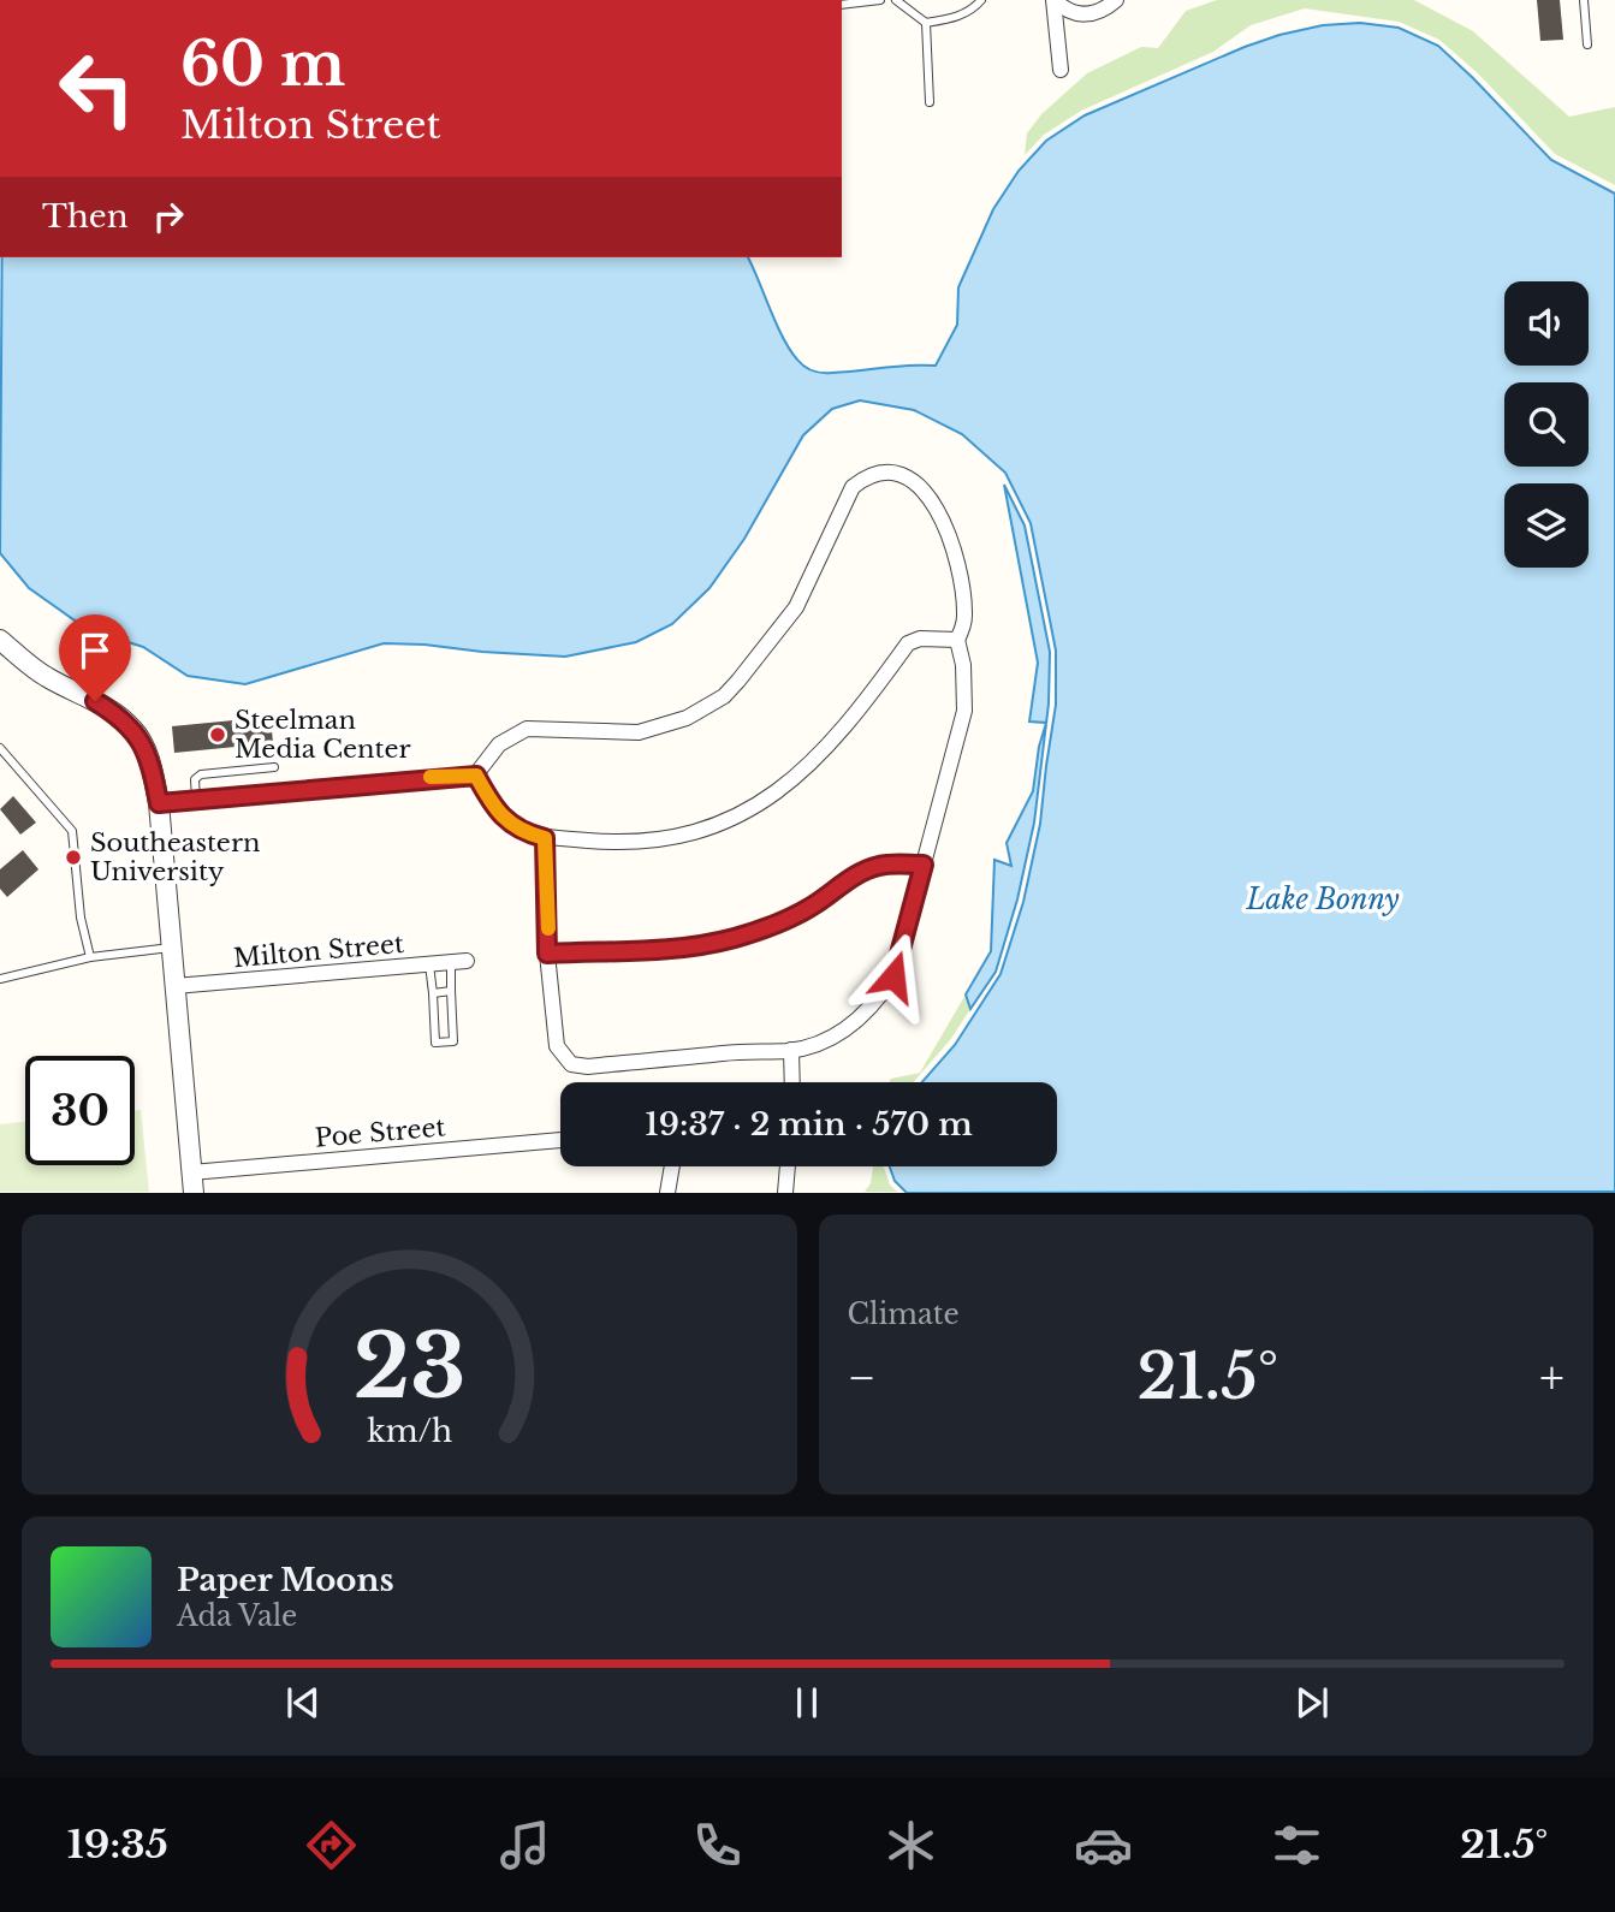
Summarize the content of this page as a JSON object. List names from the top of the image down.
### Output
{
  "streets": {
    "street": ["Milton Street", "Poe Street"]
  },
  "water": ["Lake Bonny"],
  "places": ["Steelman Media Center", "Southeastern University"],
  "page": {
    "turn": ["60 m", "Milton Street"],
    "then": "Then",
    "limit": "30",
    "trip": "19:37 · 2 min · 570 m",
    "tile": "Climate",
    "heat": ["−", "21.5°", "+"],
    "song": ["Paper Moons", "Ada Vale"],
    "tabs": ["19:35", "21.5°"],
    "gauge": ["23", "km/h"]
  }
}
